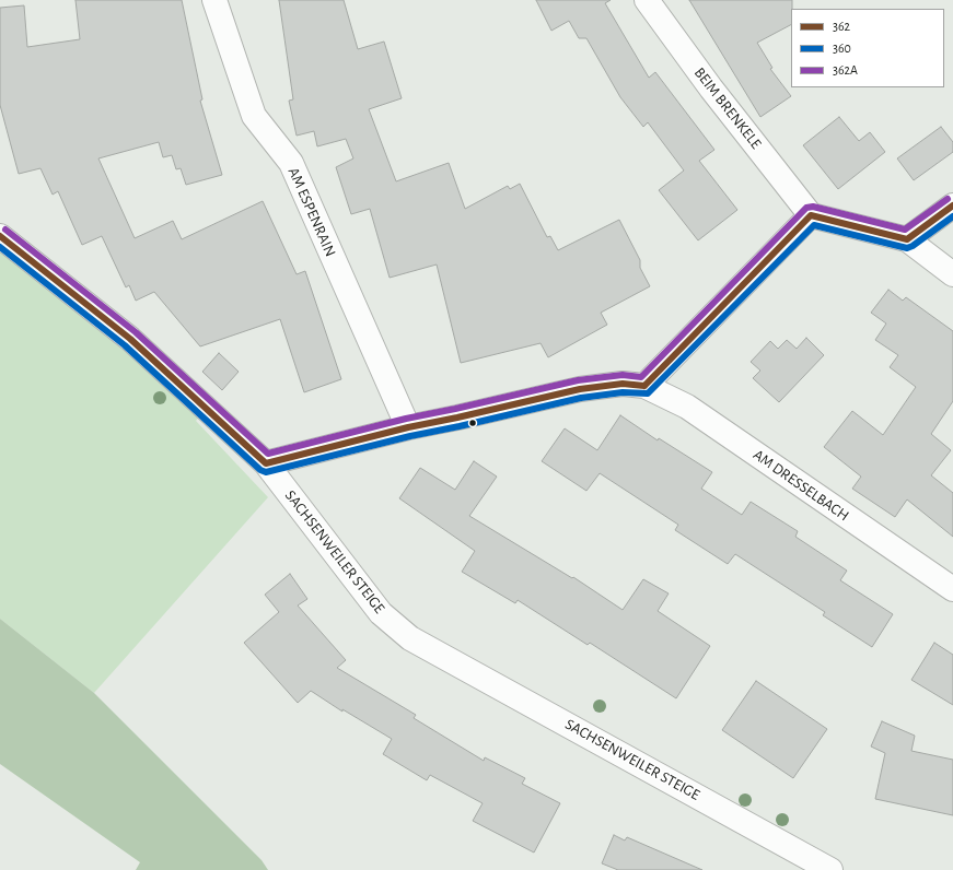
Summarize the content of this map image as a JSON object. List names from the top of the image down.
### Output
{
  "streets": {
    "street": [
      "BEIM BRENKELE",
      "AM ESPENRAIN",
      "AM DRESSELBACH",
      "SACHSENWEILER STEIGE"
    ]
  },
  "lines": ["transit line 362A", "transit line 362", "transit line 360"],
  "legend": ["362", "360", "362A"]
}
